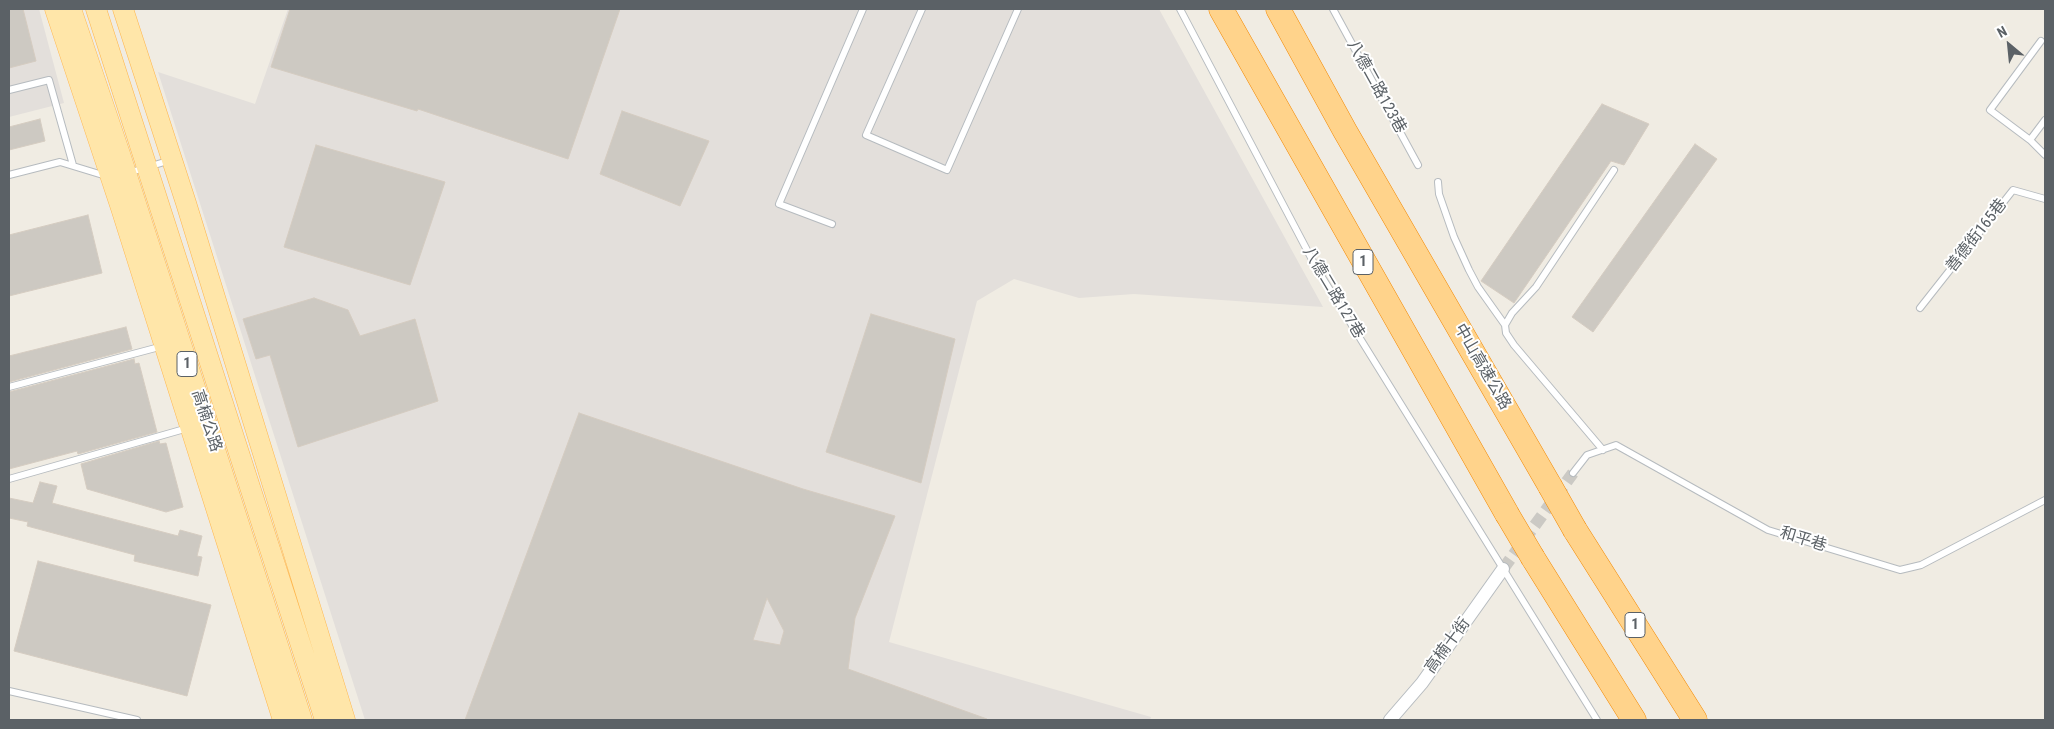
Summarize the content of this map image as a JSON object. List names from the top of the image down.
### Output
{
  "streets": {
    "highway": ["1", "中山高速公路"],
    "main road": ["高楠公路"],
    "street": ["高楠十街"],
    "lane": [
      "八德二路123巷",
      "善德街165巷",
      "八德二路127巷",
      "和平巷"
    ]
  },
  "crossings": [
    ["八德二路127巷", "高楠十街"]
  ],
  "north": "top left"
}
